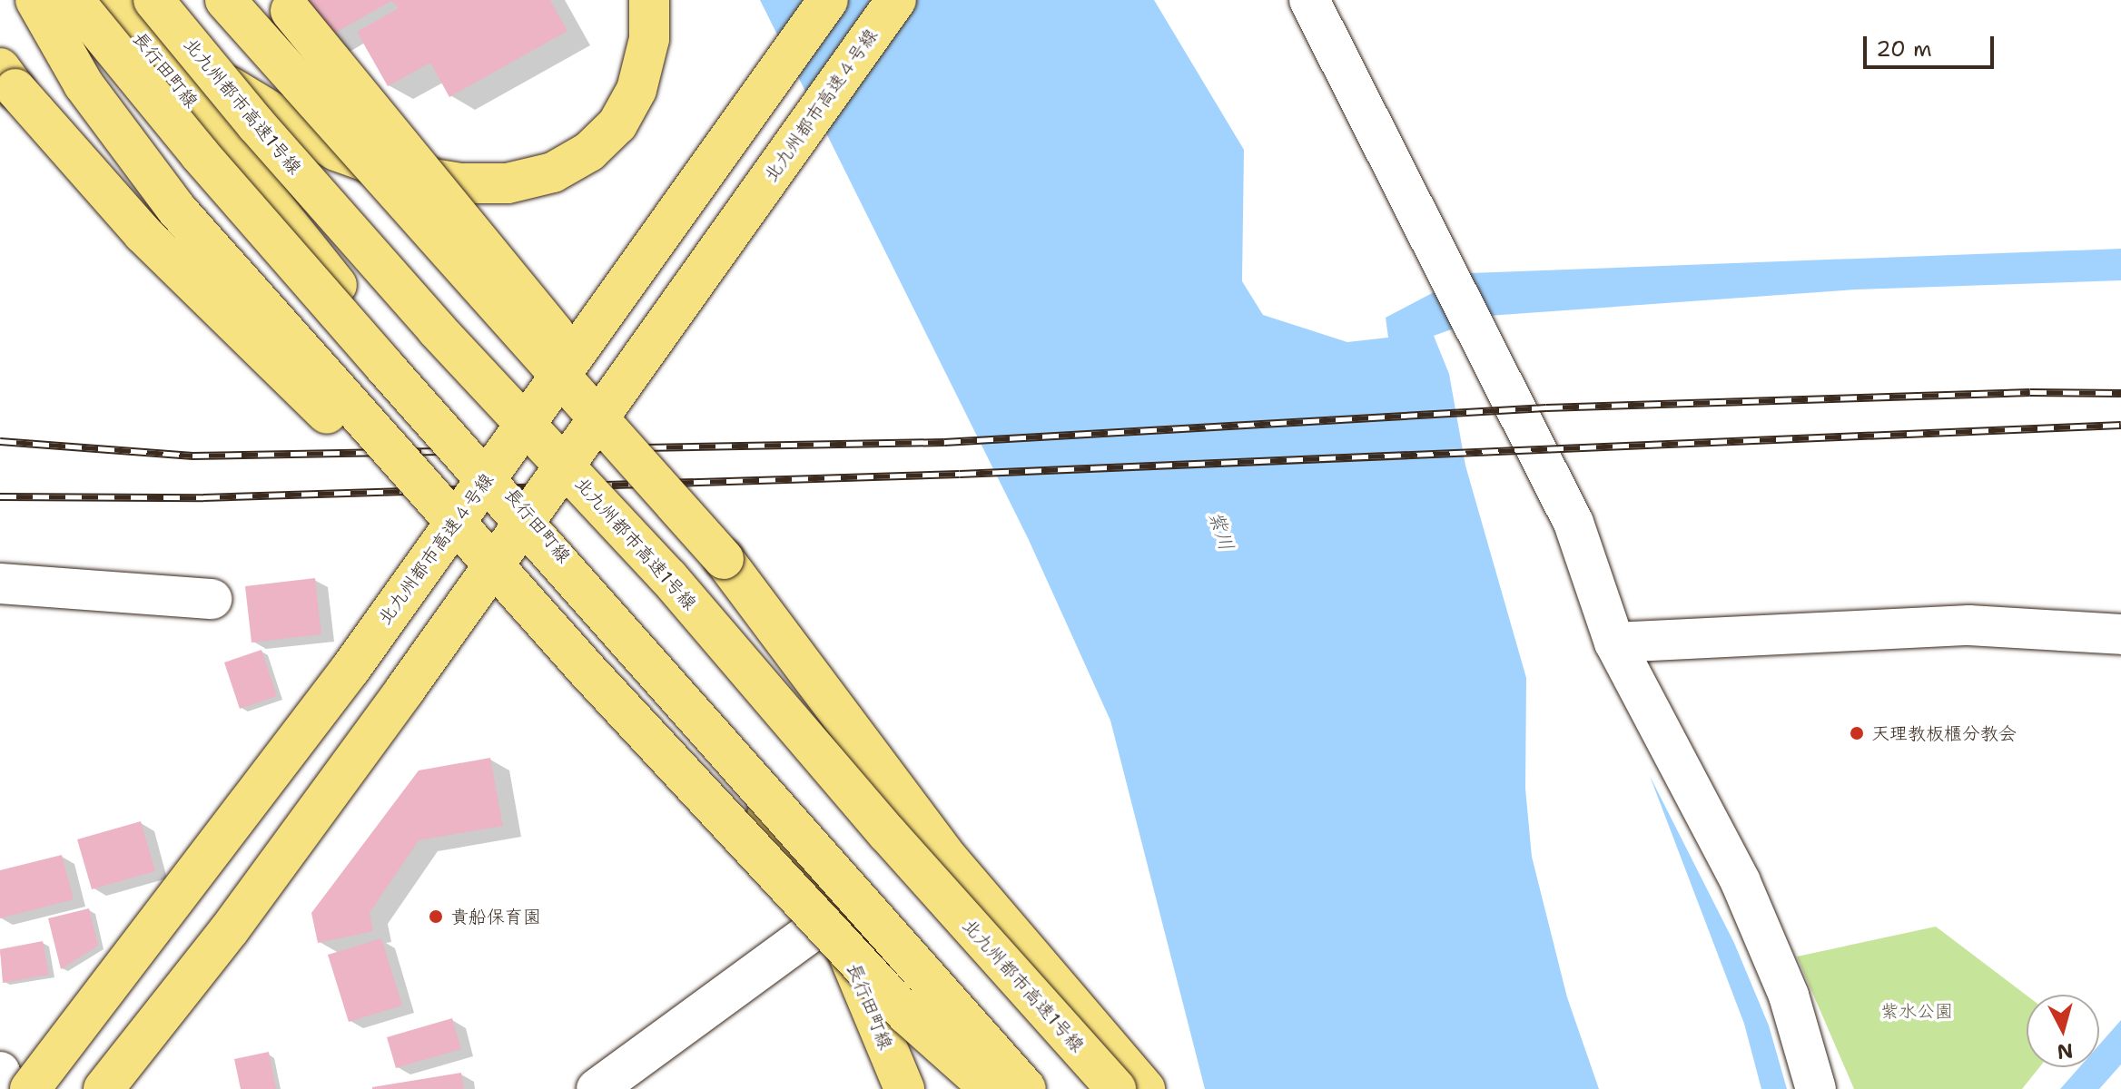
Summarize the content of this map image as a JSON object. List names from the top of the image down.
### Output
{
  "streets": {
    "main road": ["長行田町線", "北九州都市高速４号線", "北九州都市高速1号線"]
  },
  "water": ["紫川"],
  "parks": ["紫水公園"],
  "places": ["天理教板櫃分教会", "貴船保育園"],
  "scale_bar": "20 m",
  "north": "bottom"
}
